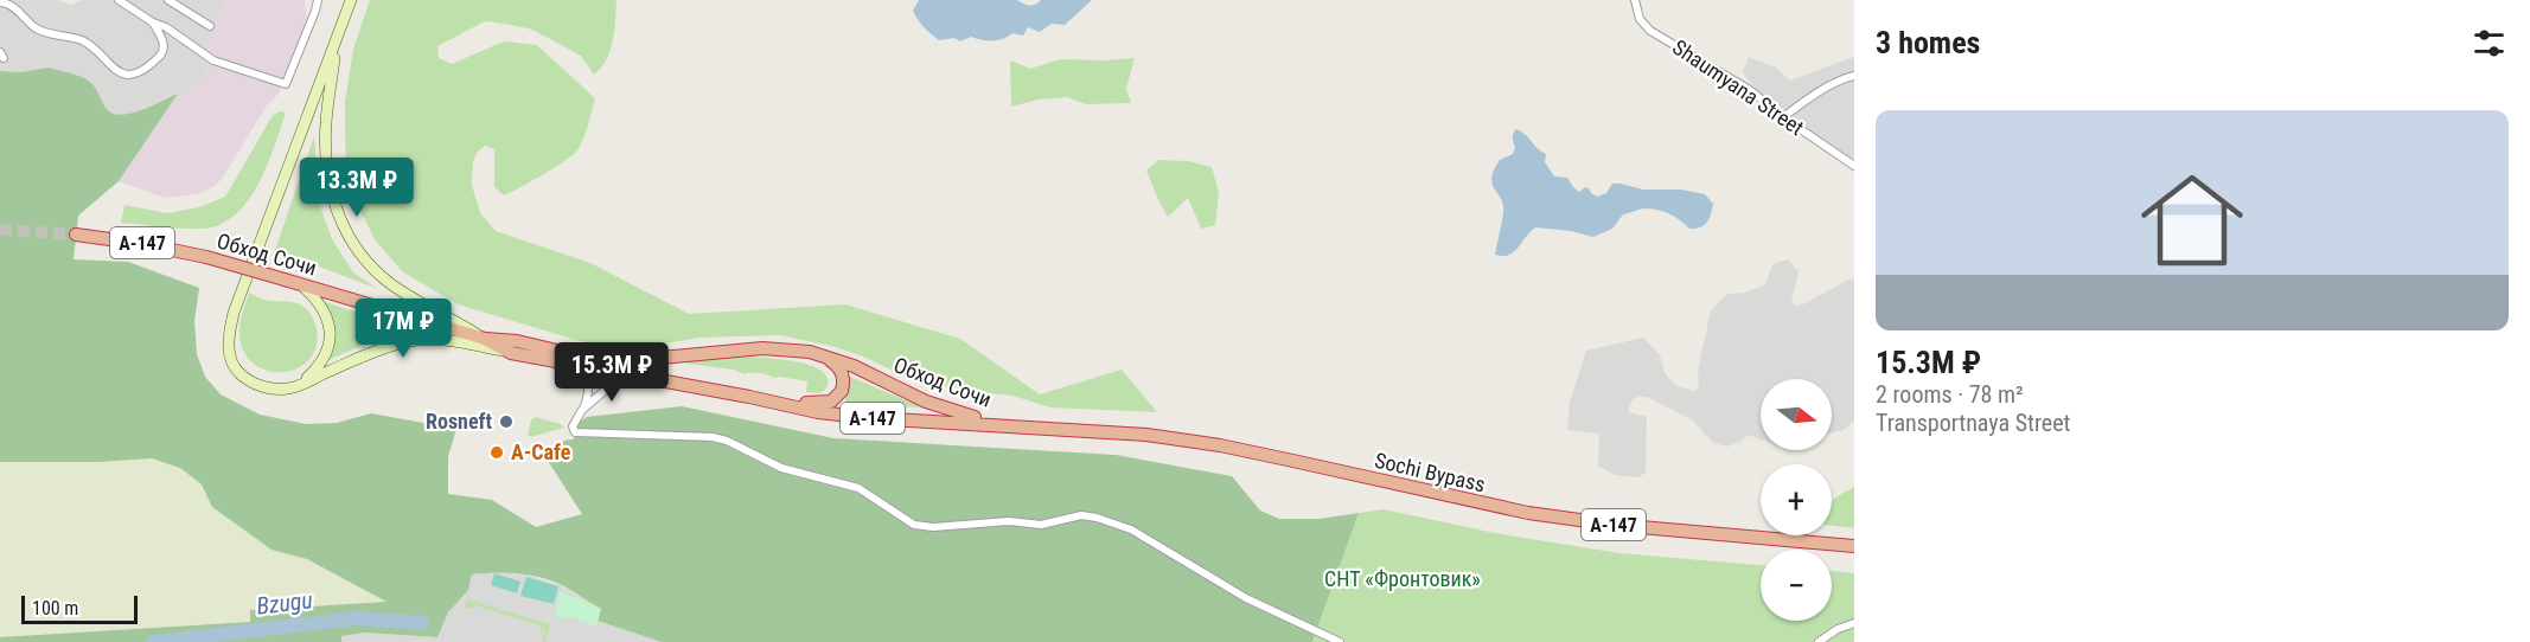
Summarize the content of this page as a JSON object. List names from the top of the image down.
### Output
{
  "streets": {
    "highway": ["А-147", "Обход Сочи", "Sochi Bypass"],
    "street": ["Shaumyana Street"]
  },
  "crossings": [
    ["А-147", "Обход Сочи"],
    ["Обход Сочи", "Sochi Bypass"]
  ],
  "water": ["Bzugu"],
  "parks": ["СНТ «Фронтовик»"],
  "places": ["Rosneft", "A-Cafe"],
  "scale_bar": "100 m",
  "north": "right",
  "page": {
    "heading": "3 homes",
    "list": [
      {
        "name": "15.3M ₽",
        "note": "2 rooms · 78 m² · Transportnaya Street"
      }
    ],
    "price": ["13.3M ₽", "17M ₽", "15.3M ₽"],
    "map_buttons": ["+", "−"],
    "scale": "100 m"
  }
}
